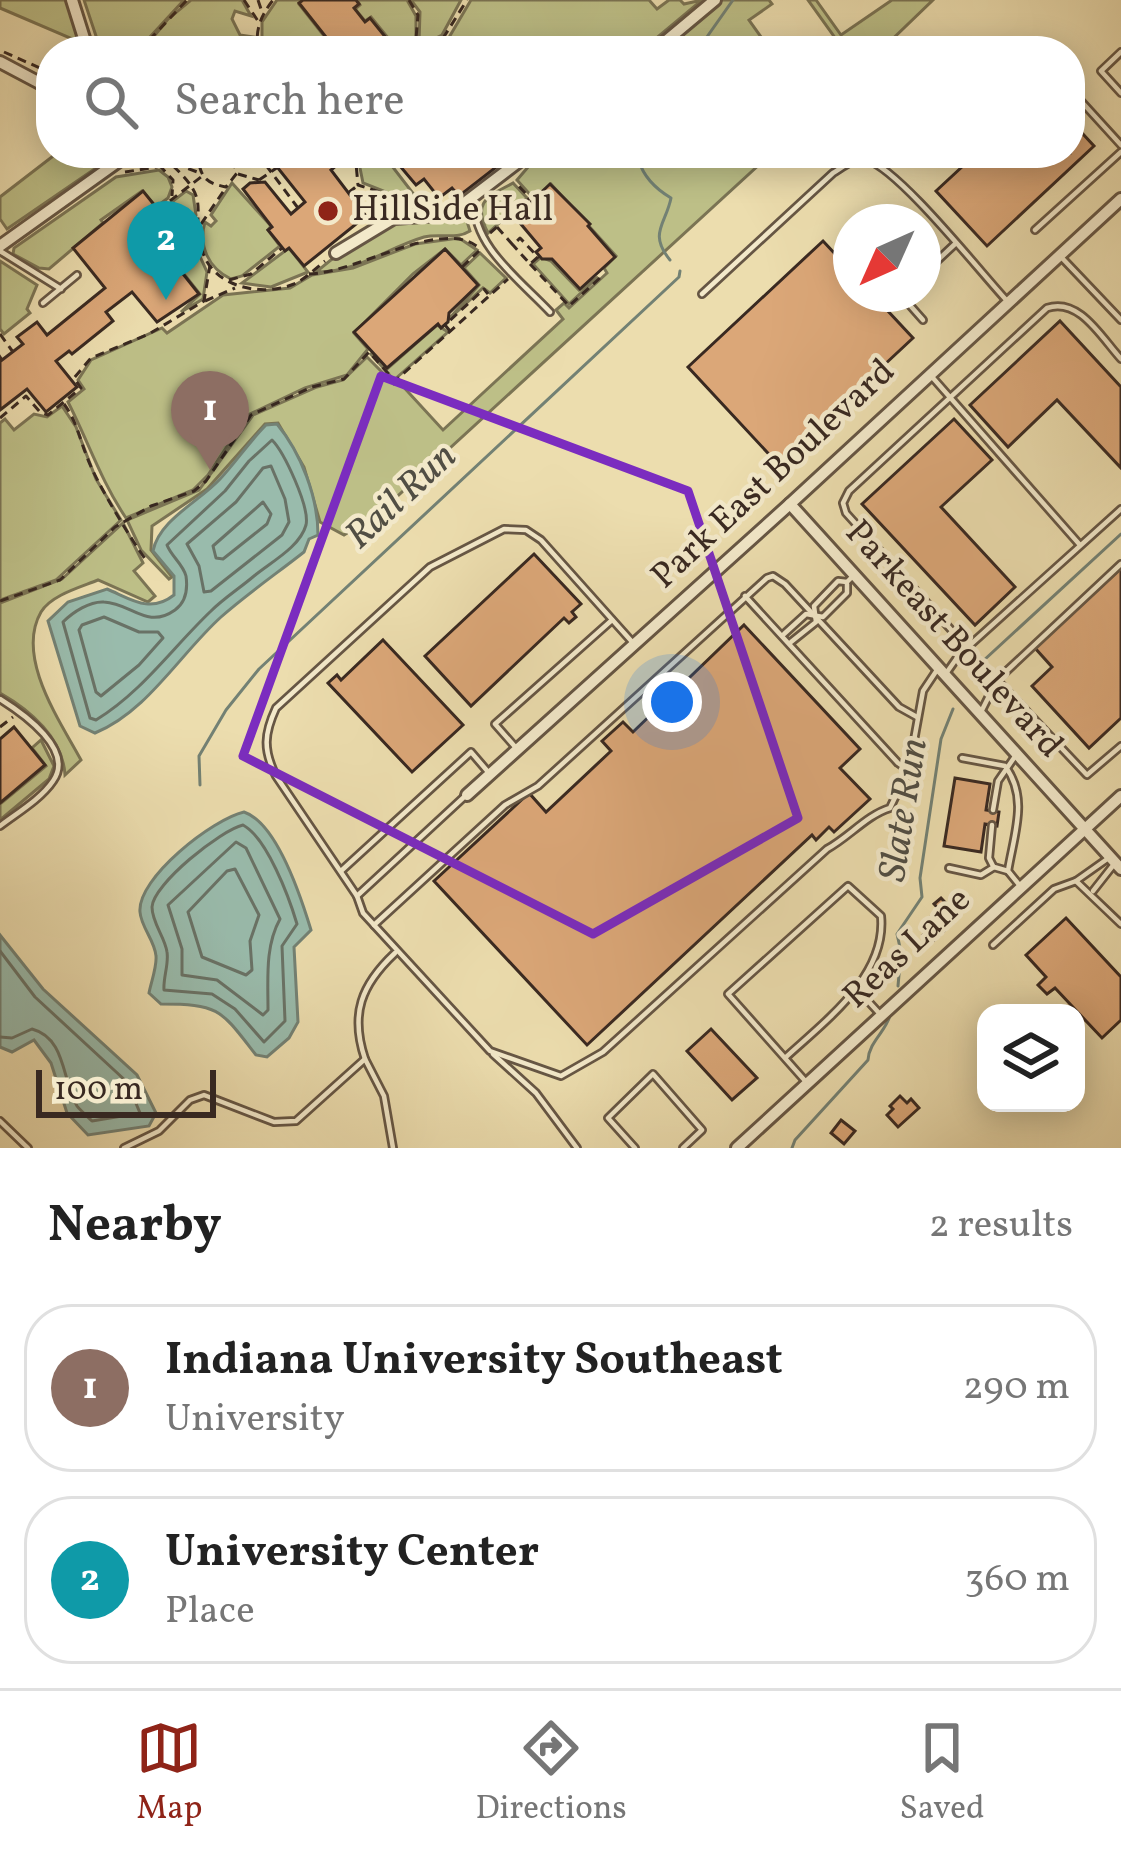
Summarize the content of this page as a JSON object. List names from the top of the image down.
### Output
{
  "streets": {
    "street": ["Park East Boulevard", "Parkeast Boulevard", "Reas Lane"]
  },
  "crossings": [
    ["Park East Boulevard", "Parkeast Boulevard"],
    ["Parkeast Boulevard", "Reas Lane"]
  ],
  "water": ["Rail Run", "Slate Run"],
  "places": ["HillSide Hall"],
  "scale_bar": "100 m",
  "north": "bottom left",
  "page": {
    "search": "Search here",
    "pins": ["2", "1"],
    "scale": "100 m",
    "heading": ["Nearby", "2 results"],
    "list": [
      {
        "mark": "1",
        "name": "Indiana University Southeast",
        "note": "University",
        "value": "290 m"
      },
      {
        "mark": "2",
        "name": "University Center",
        "note": "Place",
        "value": "360 m"
      }
    ],
    "nav": ["Map", "Directions", "Saved"]
  }
}
